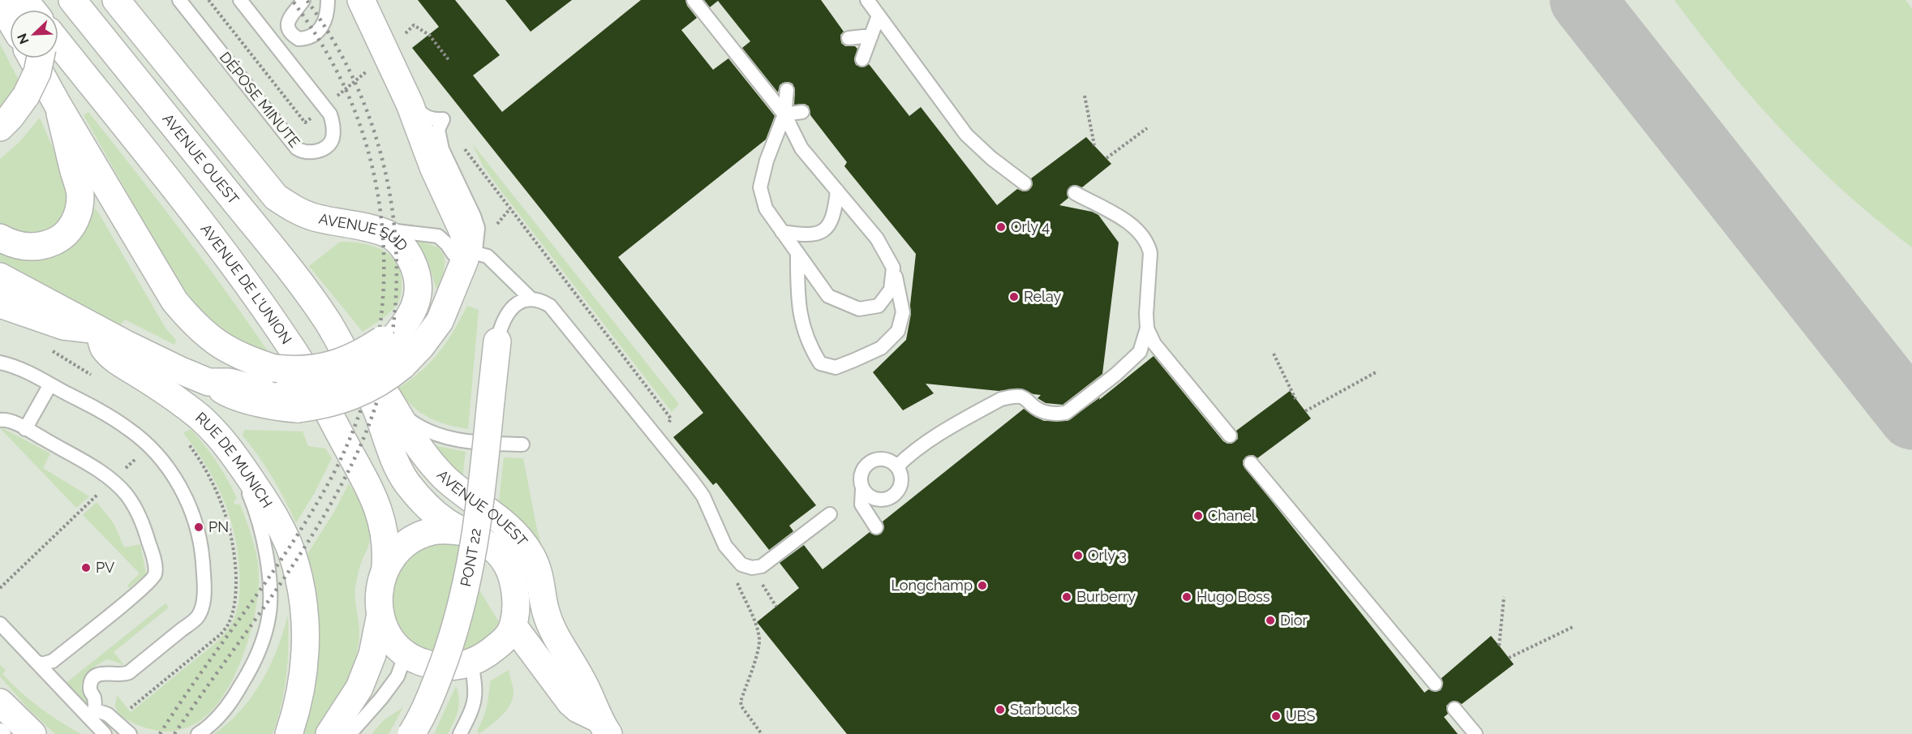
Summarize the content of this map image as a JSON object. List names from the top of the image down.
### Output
{
  "streets": {
    "main road": [
      "AVENUE OUEST",
      "AVENUE SUD",
      "AVENUE DE L'UNION",
      "RUE DE MUNICH",
      "PONT 22"
    ],
    "lane": ["DÉPOSE MINUTE"]
  },
  "crossings": [
    ["AVENUE OUEST", "AVENUE DE L'UNION"],
    ["AVENUE SUD", "RUE DE MUNICH"]
  ],
  "places": [
    "Orly 4",
    "Relay",
    "Chanel",
    "PN",
    "Orly 3",
    "PV",
    "Longchamp",
    "Burberry",
    "Hugo Boss",
    "Dior",
    "Starbucks",
    "UBS"
  ],
  "north": "bottom left"
}
